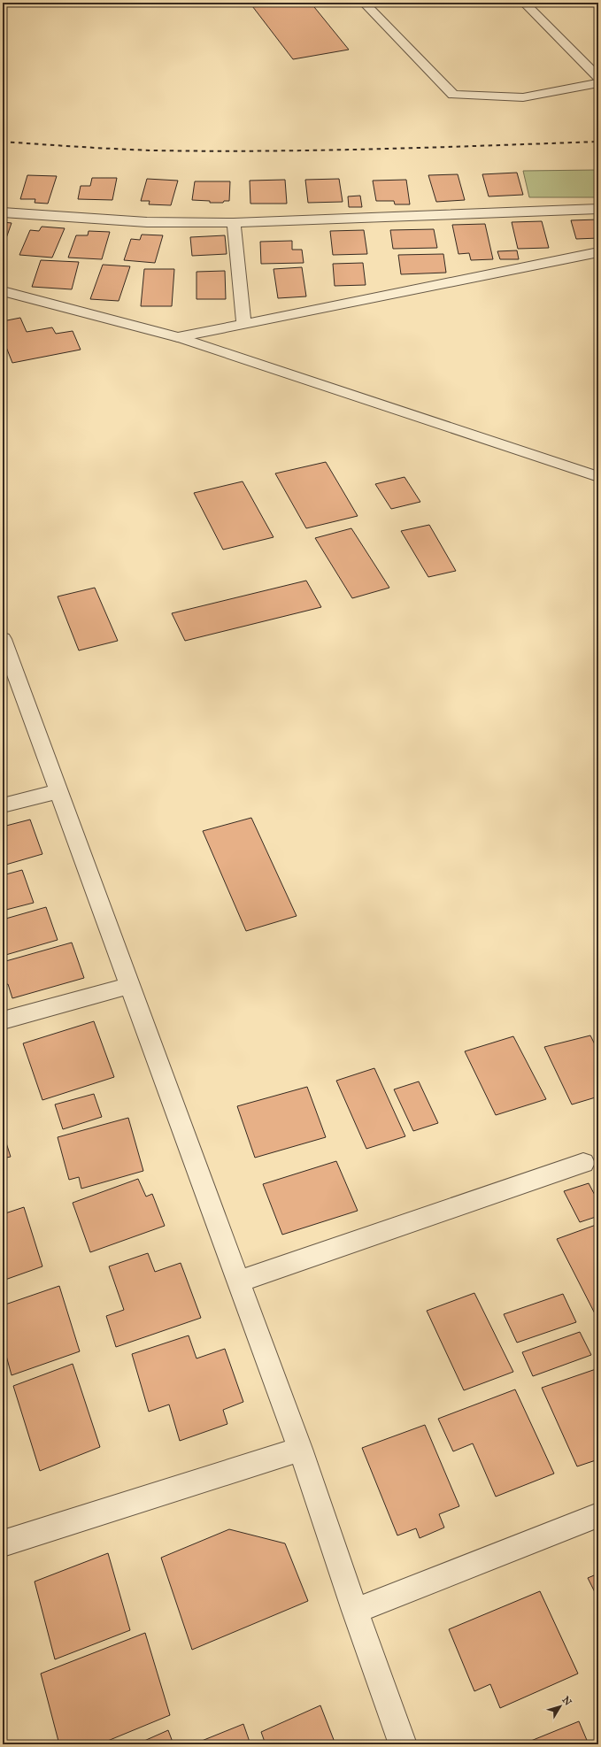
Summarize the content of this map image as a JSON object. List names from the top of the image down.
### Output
{
  "north": "top right"
}
